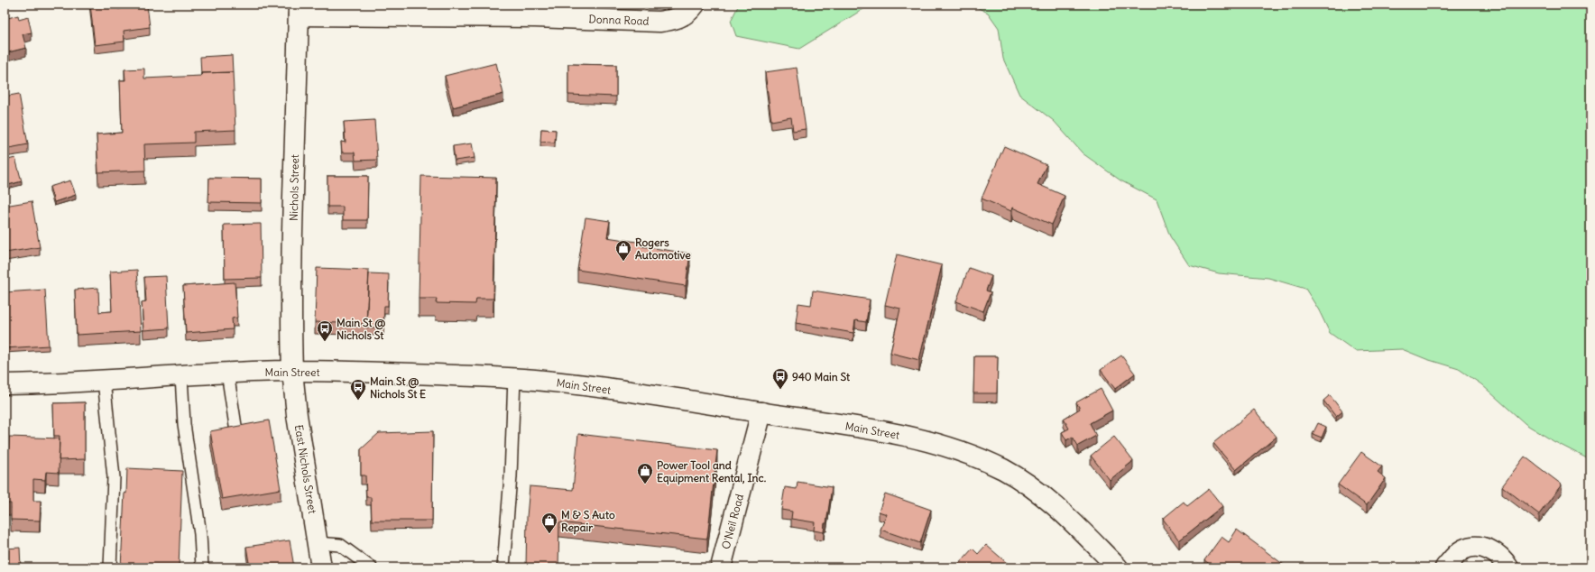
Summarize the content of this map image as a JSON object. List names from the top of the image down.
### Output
{
  "streets": {
    "street": [
      "Donna Road",
      "Nichols Street",
      "Main Street",
      "East Nichols Street",
      "O'Neil Road"
    ]
  },
  "crossings": [
    ["Donna Road", "Nichols Street"],
    ["Nichols Street", "Main Street"],
    ["Nichols Street", "East Nichols Street"],
    ["Main Street", "East Nichols Street"],
    ["Main Street", "O'Neil Road"]
  ],
  "places": {
    "shop": ["Rogers Automotive", "Power Tool and Equipment Rental, Inc.", "M & S Auto Repair"],
    "bus stop": ["Main St @ Nichols St", "940 Main St", "Main St @ Nichols St E"]
  }
}
